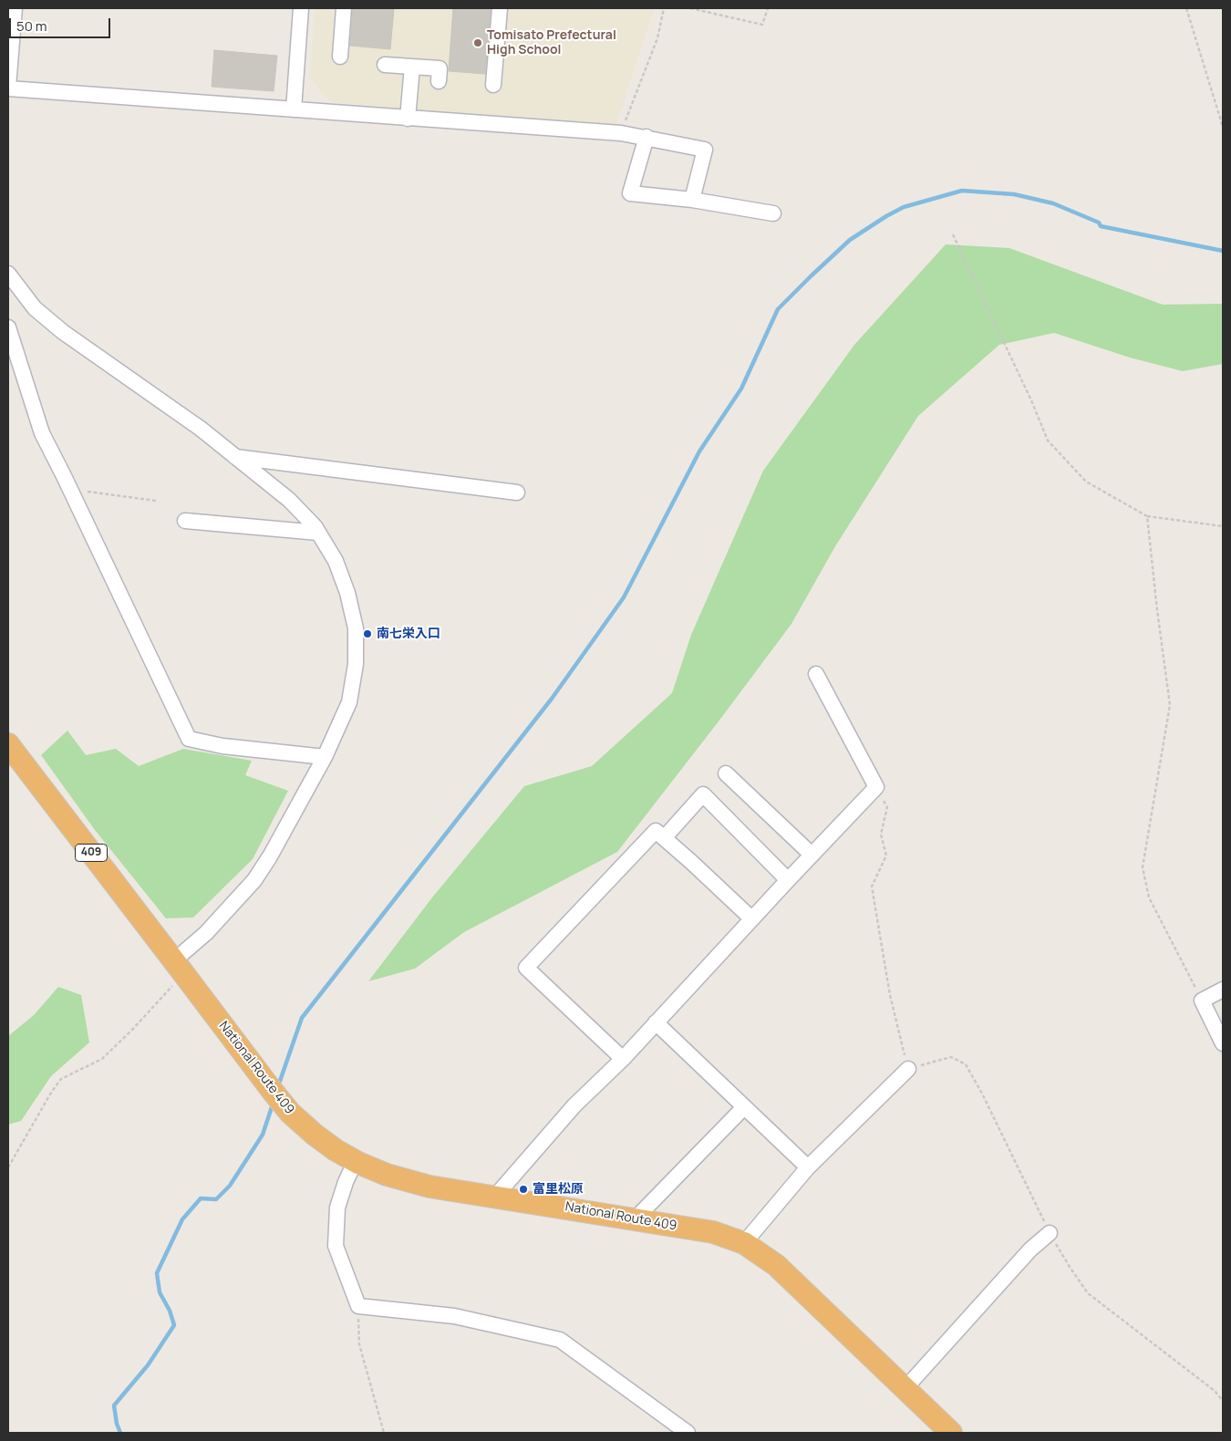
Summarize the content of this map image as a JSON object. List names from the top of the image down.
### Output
{
  "streets": {
    "highway": ["409", "National Route 409"]
  },
  "places": ["Tomisato Prefectural High School", "南七栄入口", "富里松原"],
  "scale_bar": "50 m"
}
